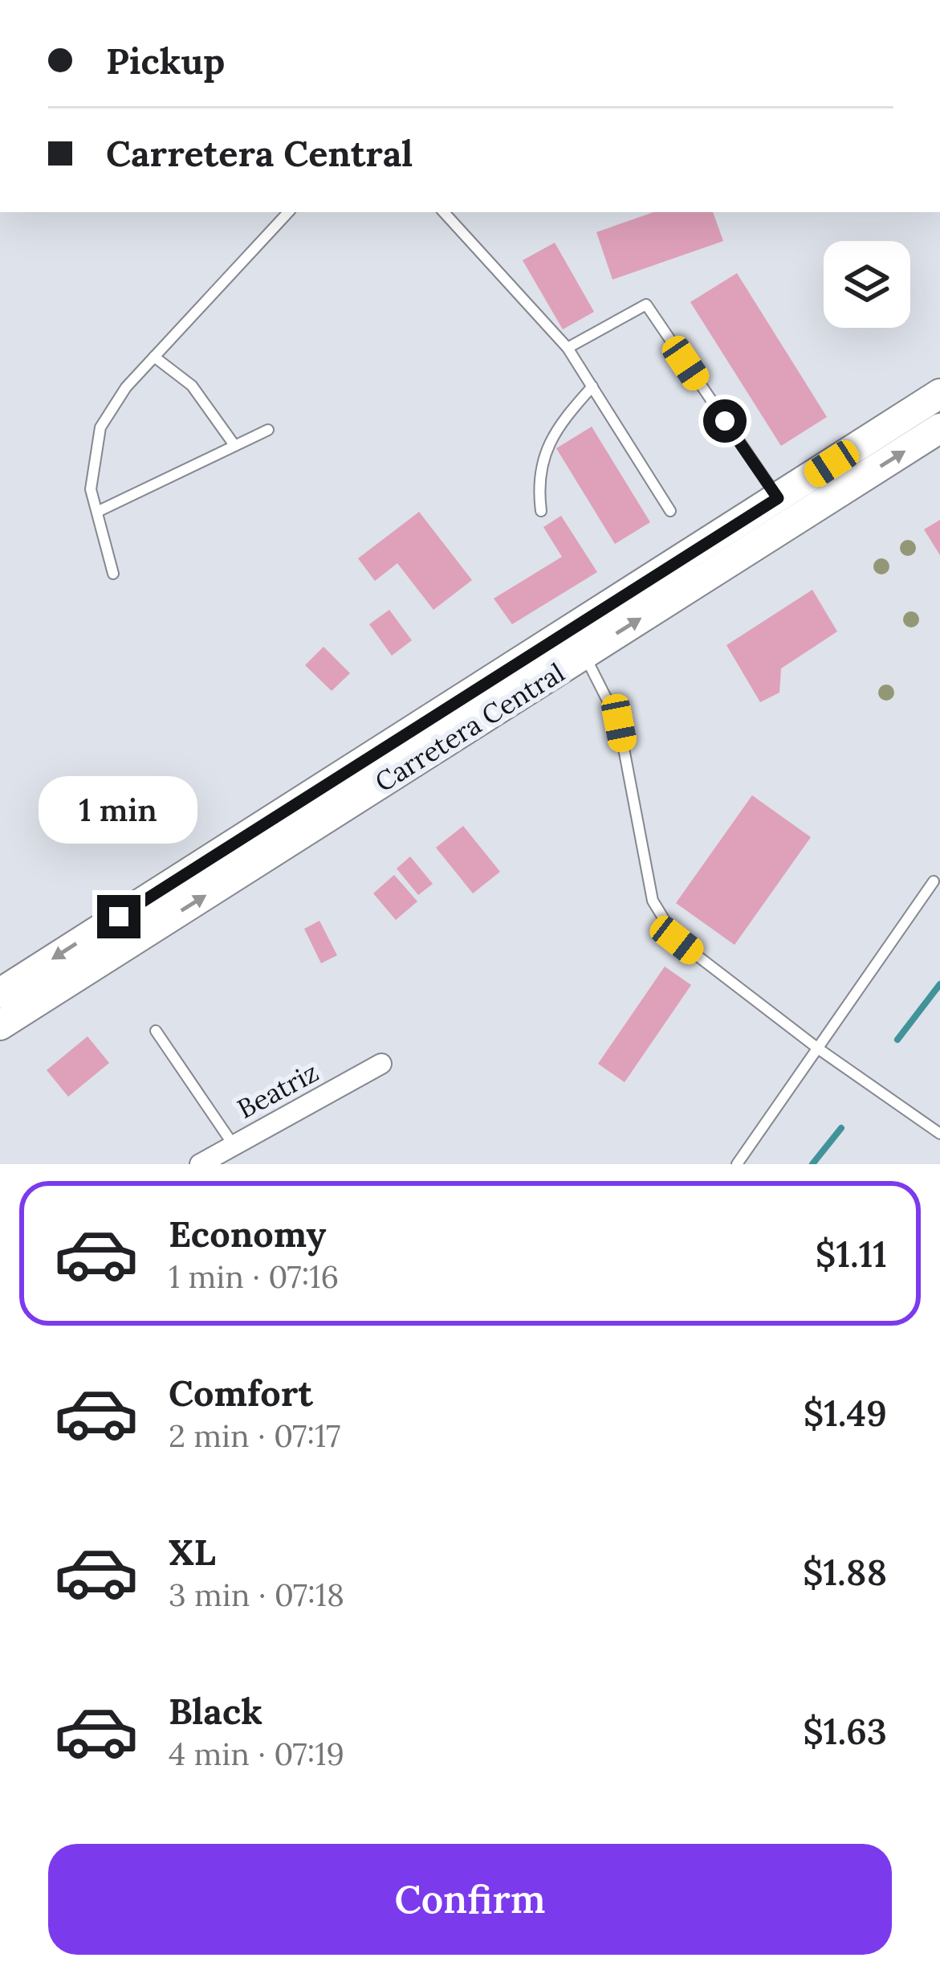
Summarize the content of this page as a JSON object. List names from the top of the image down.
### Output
{
  "streets": {
    "main road": ["Carretera Central"],
    "street": ["Beatriz"]
  },
  "page": {
    "banner": ["Pickup", "Carretera Central"],
    "bubble": "1 min",
    "list": [
      {
        "name": "Economy",
        "note": "1 min · 07:16",
        "value": "$1.11"
      },
      {
        "name": "Comfort",
        "note": "2 min · 07:17",
        "value": "$1.49"
      },
      {
        "name": "XL",
        "note": "3 min · 07:18",
        "value": "$1.88"
      },
      {
        "name": "Black",
        "note": "4 min · 07:19",
        "value": "$1.63"
      }
    ],
    "buttons": "Confirm"
  }
}
